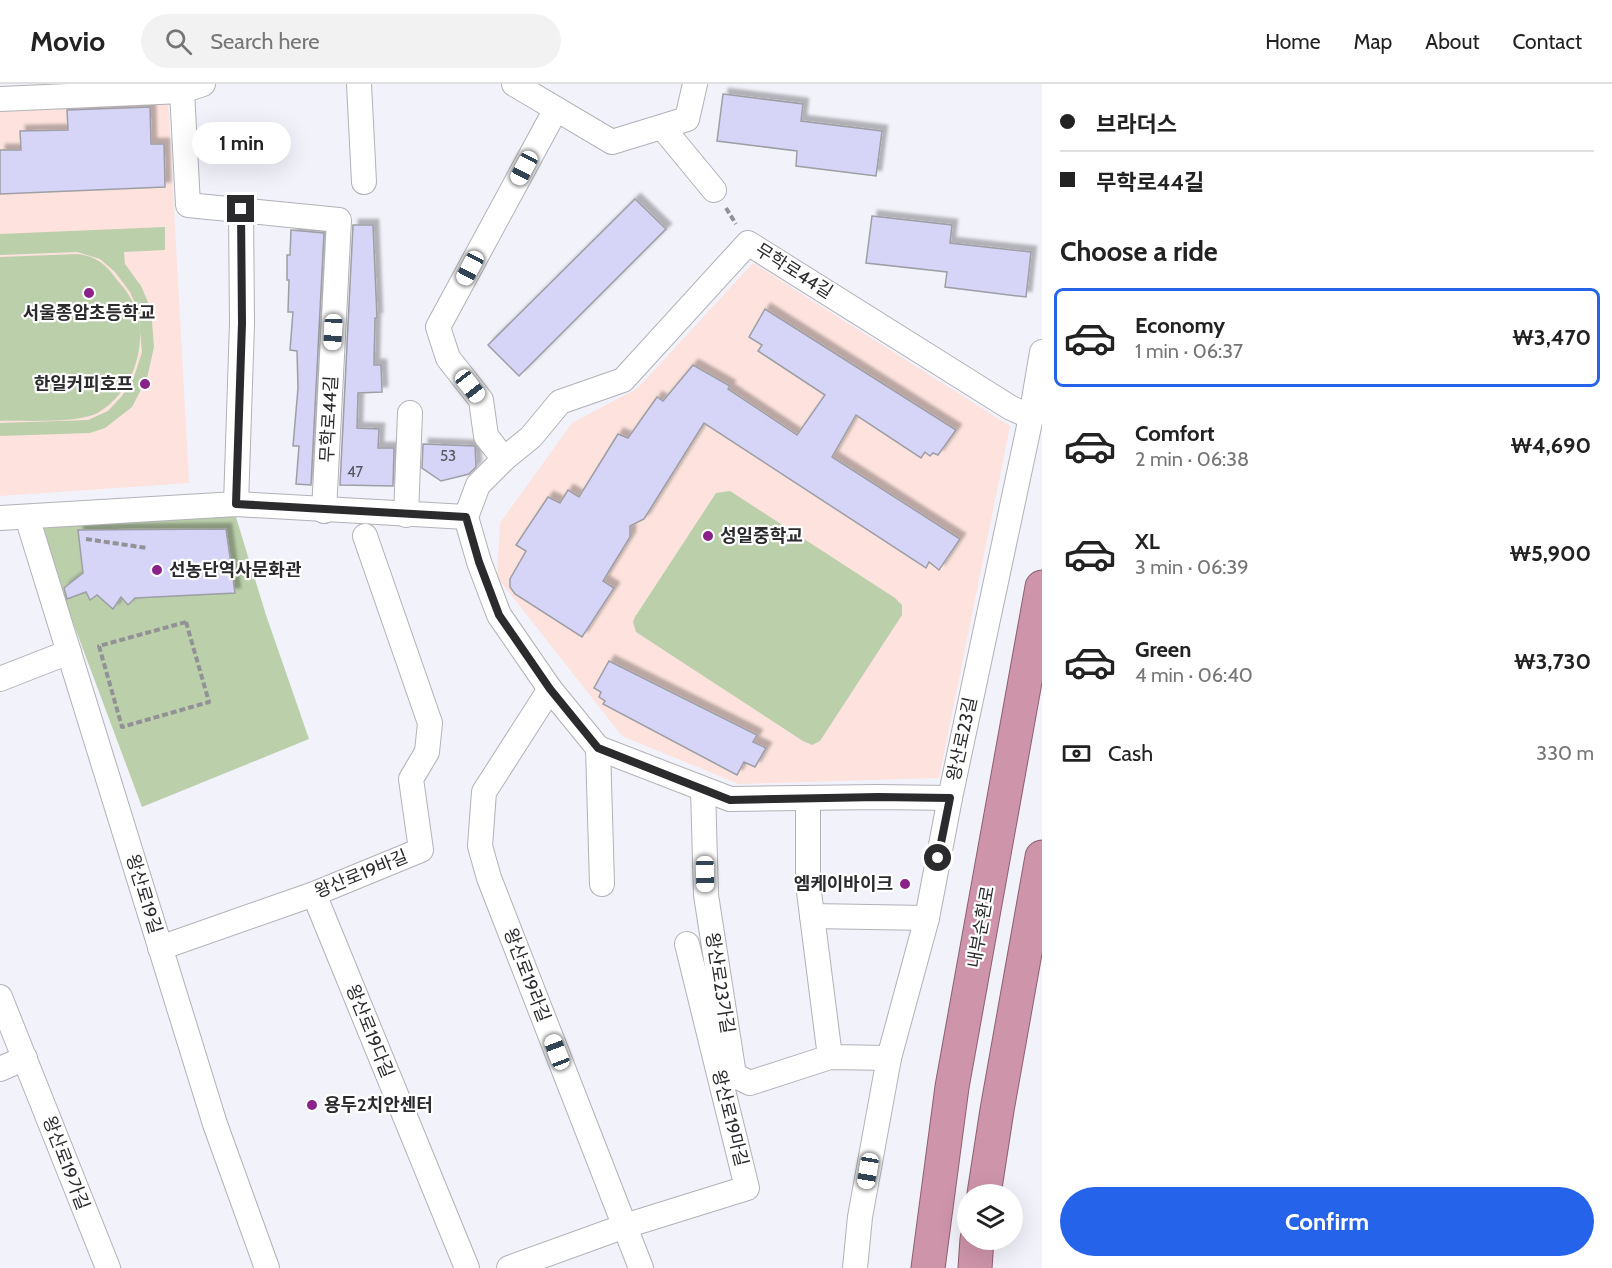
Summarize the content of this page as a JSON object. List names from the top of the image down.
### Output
{
  "streets": {
    "highway": ["내부순환로"],
    "street": [
      "무학로44길",
      "왕산로23길",
      "왕산로19바길",
      "왕산로19길",
      "왕산로19라길",
      "왕산로23가길",
      "왕산로19다길",
      "왕산로19마길",
      "왕산로19가길"
    ]
  },
  "crossings": [
    ["무학로44길", "왕산로23길"],
    ["왕산로23길", "왕산로23가길"],
    ["왕산로19바길", "왕산로19길"],
    ["왕산로19바길", "왕산로19다길"],
    ["왕산로19라길", "왕산로19마길"]
  ],
  "places": [
    "서울종암초등학교",
    "한일커피호프",
    "성일중학교",
    "선농단역사문화관",
    "엠케이바이크",
    "용두2치안센터"
  ],
  "house_numbers": ["53", "47"],
  "page": {
    "header": "Movio",
    "search": "Search here",
    "nav": [
      "Home",
      "Map",
      "About",
      "Contact"
    ],
    "banner": ["브라더스", "무학로44길"],
    "bubble": "1 min",
    "heading": "Choose a ride",
    "list": [
      {
        "name": "Economy",
        "note": "1 min · 06:37",
        "value": "₩3,470"
      },
      {
        "name": "Comfort",
        "note": "2 min · 06:38",
        "value": "₩4,690"
      },
      {
        "name": "XL",
        "note": "3 min · 06:39",
        "value": "₩5,900"
      },
      {
        "name": "Green",
        "note": "4 min · 06:40",
        "value": "₩3,730"
      }
    ],
    "pay": ["Cash", "330 m"],
    "buttons": "Confirm"
  }
}
